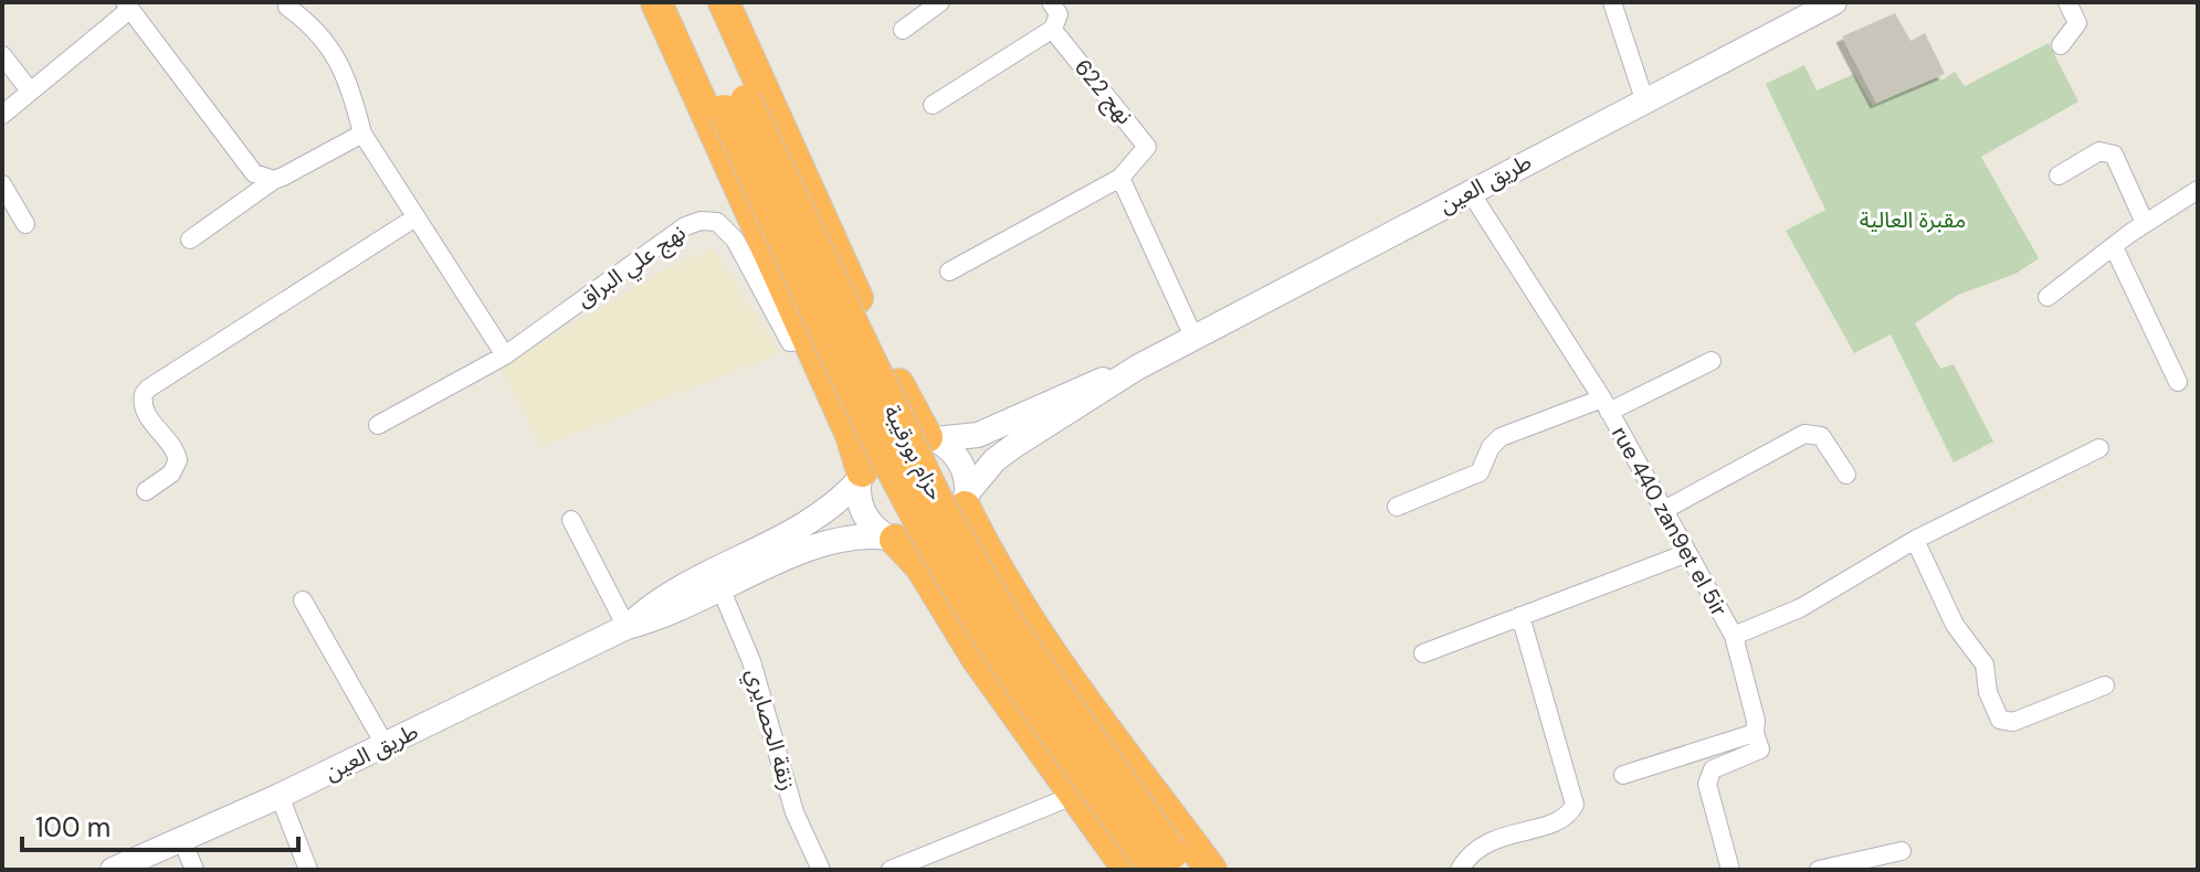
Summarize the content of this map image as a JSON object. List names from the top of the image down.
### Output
{
  "streets": {
    "highway": ["حزام بورقيبة"],
    "main road": ["طريق العين"],
    "street": [
      "نهج 622",
      "نهج علي البراق",
      "rue 440 zan9et el 5ir",
      "زنقة الحصايري"
    ]
  },
  "crossings": [
    ["طريق العين", "rue 440 zan9et el 5ir"],
    ["طريق العين", "زنقة الحصايري"]
  ],
  "parks": ["مقبرة العالية"],
  "scale_bar": "100 m"
}
